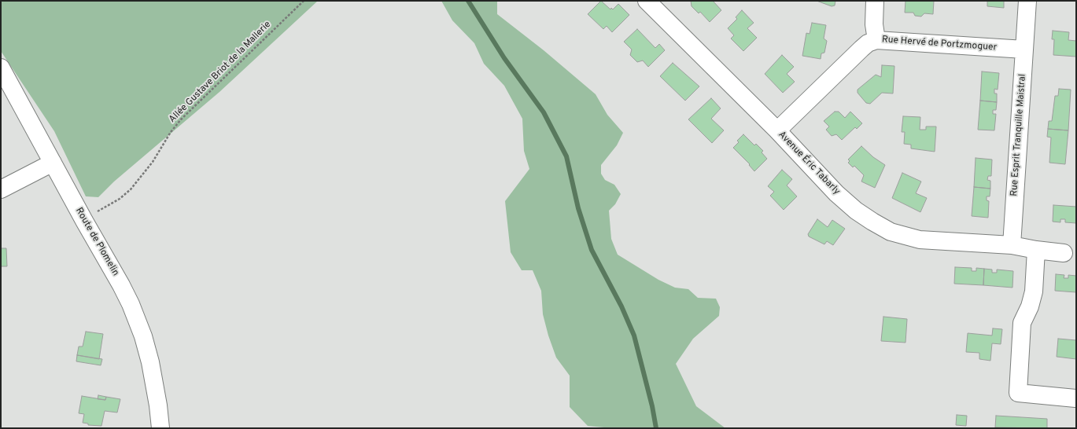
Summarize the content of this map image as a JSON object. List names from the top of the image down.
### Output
{
  "streets": {
    "street": [
      "Rue Hervé de Portzmoguer",
      "Rue Esprit Tranquille Maistral",
      "Avenue Éric Tabarly",
      "Route de Plomelin"
    ],
    "path": ["Allée Gustave Briot de la Mallerie"]
  },
  "crossings": [
    ["Rue Hervé de Portzmoguer", "Rue Esprit Tranquille Maistral"],
    ["Rue Hervé de Portzmoguer", "Avenue Éric Tabarly"],
    ["Allée Gustave Briot de la Mallerie", "Route de Plomelin"],
    ["Rue Esprit Tranquille Maistral", "Avenue Éric Tabarly"]
  ]
}
